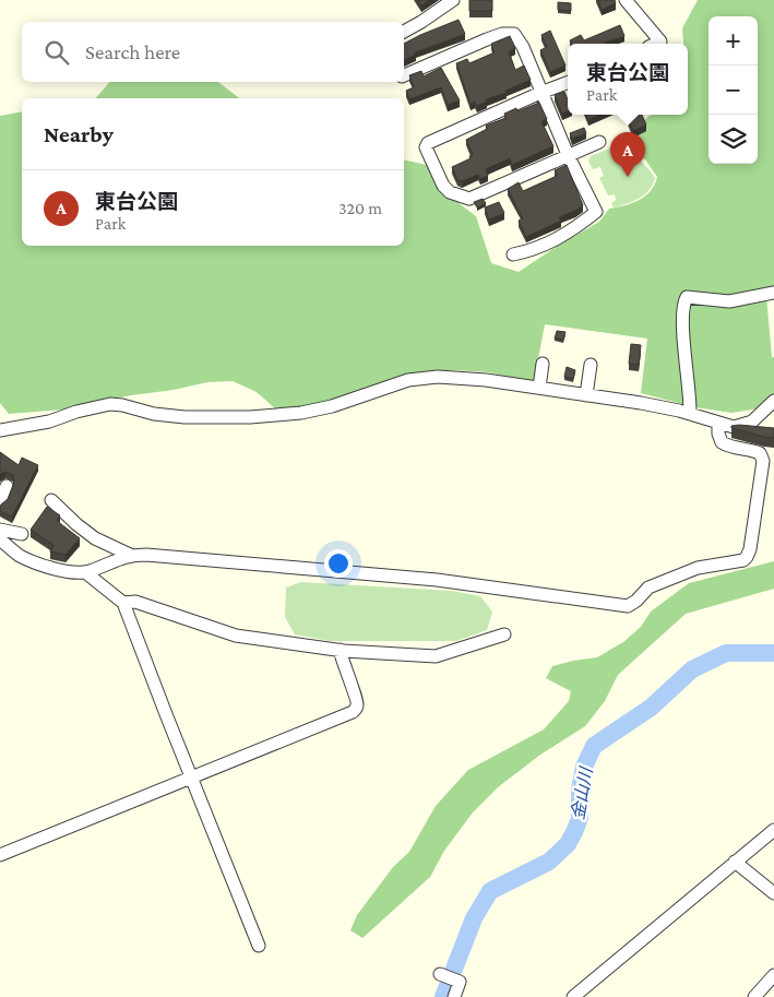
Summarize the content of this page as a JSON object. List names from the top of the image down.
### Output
{
  "water": ["金山川"],
  "page": {
    "map_buttons": ["+", "−"],
    "search": "Search here",
    "popup": ["東台公園", "Park"],
    "heading": "Nearby",
    "pins": "A",
    "list": [
      {
        "mark": "A",
        "name": "東台公園",
        "note": "Park",
        "value": "320 m"
      }
    ]
  }
}
